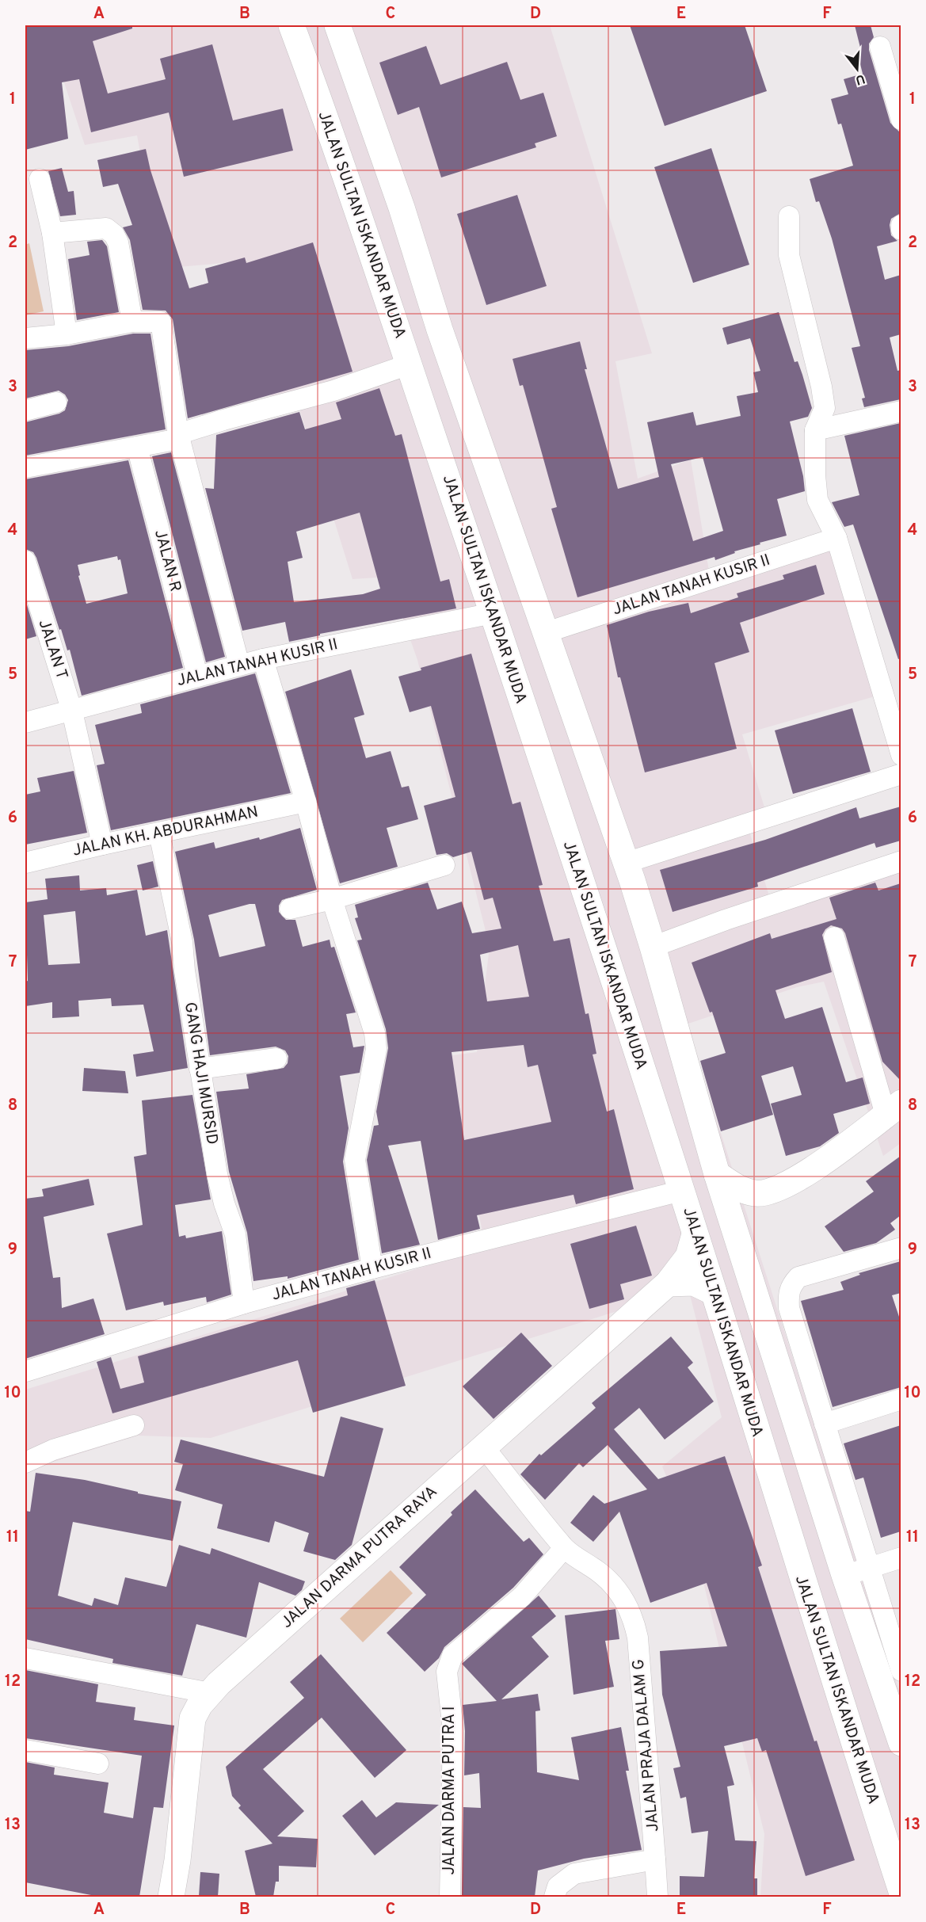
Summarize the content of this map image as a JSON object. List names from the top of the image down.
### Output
{
  "streets": {
    "main road": ["JALAN SULTAN ISKANDAR MUDA", "JALAN DARMA PUTRA RAYA"],
    "street": [
      "JALAN R",
      "JALAN TANAH KUSIR II",
      "JALAN T",
      "JALAN KH. ABDURAHMAN",
      "GANG HAJI MURSID",
      "JALAN PRAJA DALAM G",
      "JALAN DARMA PUTRA I"
    ]
  },
  "crossings": [
    ["JALAN SULTAN ISKANDAR MUDA", "JALAN TANAH KUSIR II"],
    ["JALAN SULTAN ISKANDAR MUDA", "JALAN DARMA PUTRA RAYA"],
    ["JALAN R", "JALAN TANAH KUSIR II"],
    ["JALAN TANAH KUSIR II", "JALAN T"],
    ["JALAN TANAH KUSIR II", "GANG HAJI MURSID"],
    ["JALAN T", "JALAN KH. ABDURAHMAN"],
    ["JALAN KH. ABDURAHMAN", "GANG HAJI MURSID"],
    ["JALAN PRAJA DALAM G", "JALAN DARMA PUTRA I"]
  ],
  "north": "bottom",
  "grid": {
    "columns": [
      "A",
      "B",
      "C",
      "D",
      "E",
      "F"
    ],
    "rows": [
      "1",
      "2",
      "3",
      "4",
      "5",
      "6",
      "7",
      "8",
      "9",
      "10",
      "11",
      "12",
      "13"
    ]
  }
}
